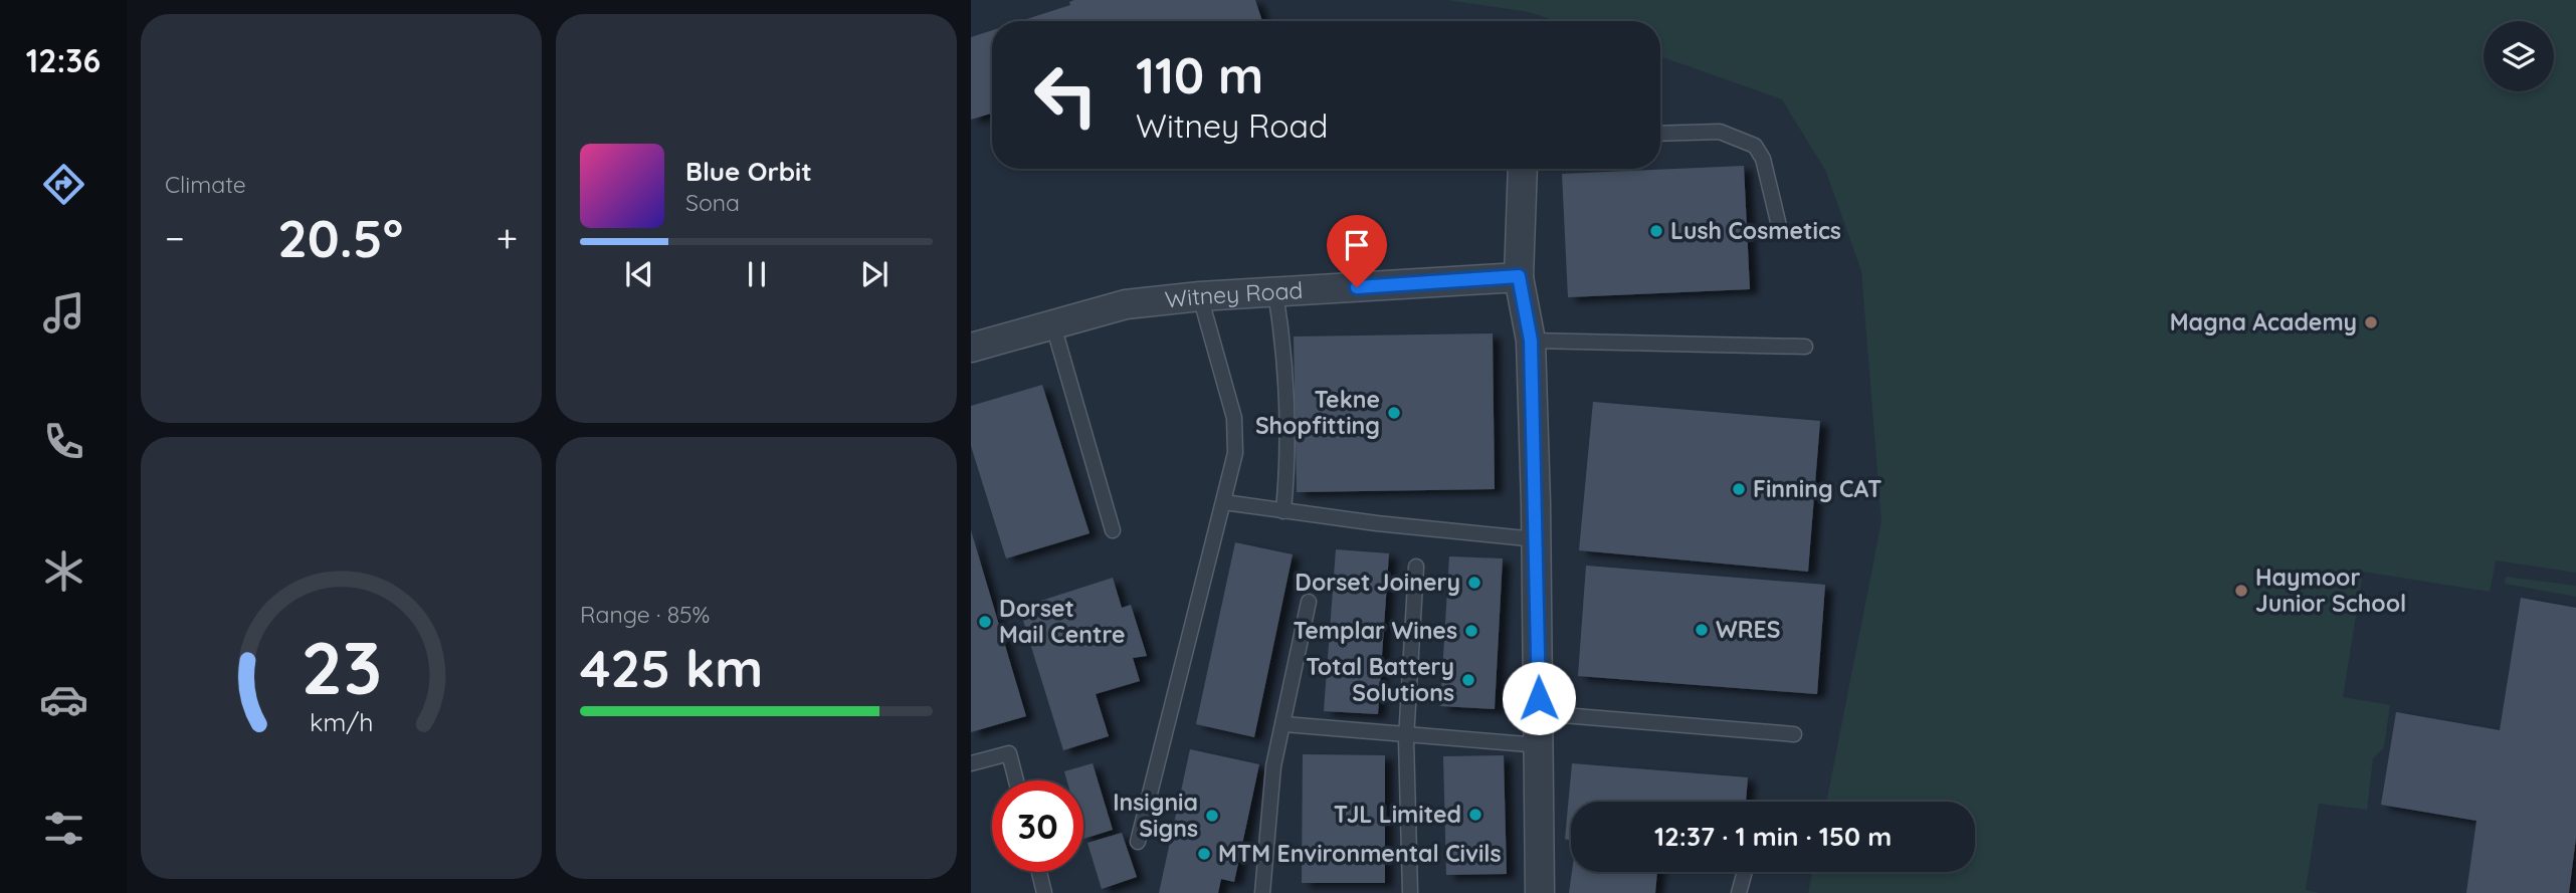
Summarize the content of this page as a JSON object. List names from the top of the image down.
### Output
{
  "streets": {
    "street": ["Witney Road"]
  },
  "places": [
    "Lush Cosmetics",
    "Magna Academy",
    "Tekne Shopfitting",
    "Finning CAT",
    "Dorset Joinery",
    "Haymoor Junior School",
    "Dorset Mail Centre",
    "WRES",
    "Templar Wines",
    "Total Battery Solutions",
    "TJL Limited",
    "Insignia Signs",
    "MTM Environmental Civils"
  ],
  "page": {
    "tabs": "12:36",
    "tile": [
      "Climate",
      ["Range · 85%", "425 km"]
    ],
    "turn": ["110 m", "Witney Road"],
    "song": ["Blue Orbit", "Sona"],
    "heat": ["−", "20.5°", "+"],
    "limit": "30",
    "trip": "12:37 · 1 min · 150 m",
    "gauge": ["23", "km/h"]
  }
}
